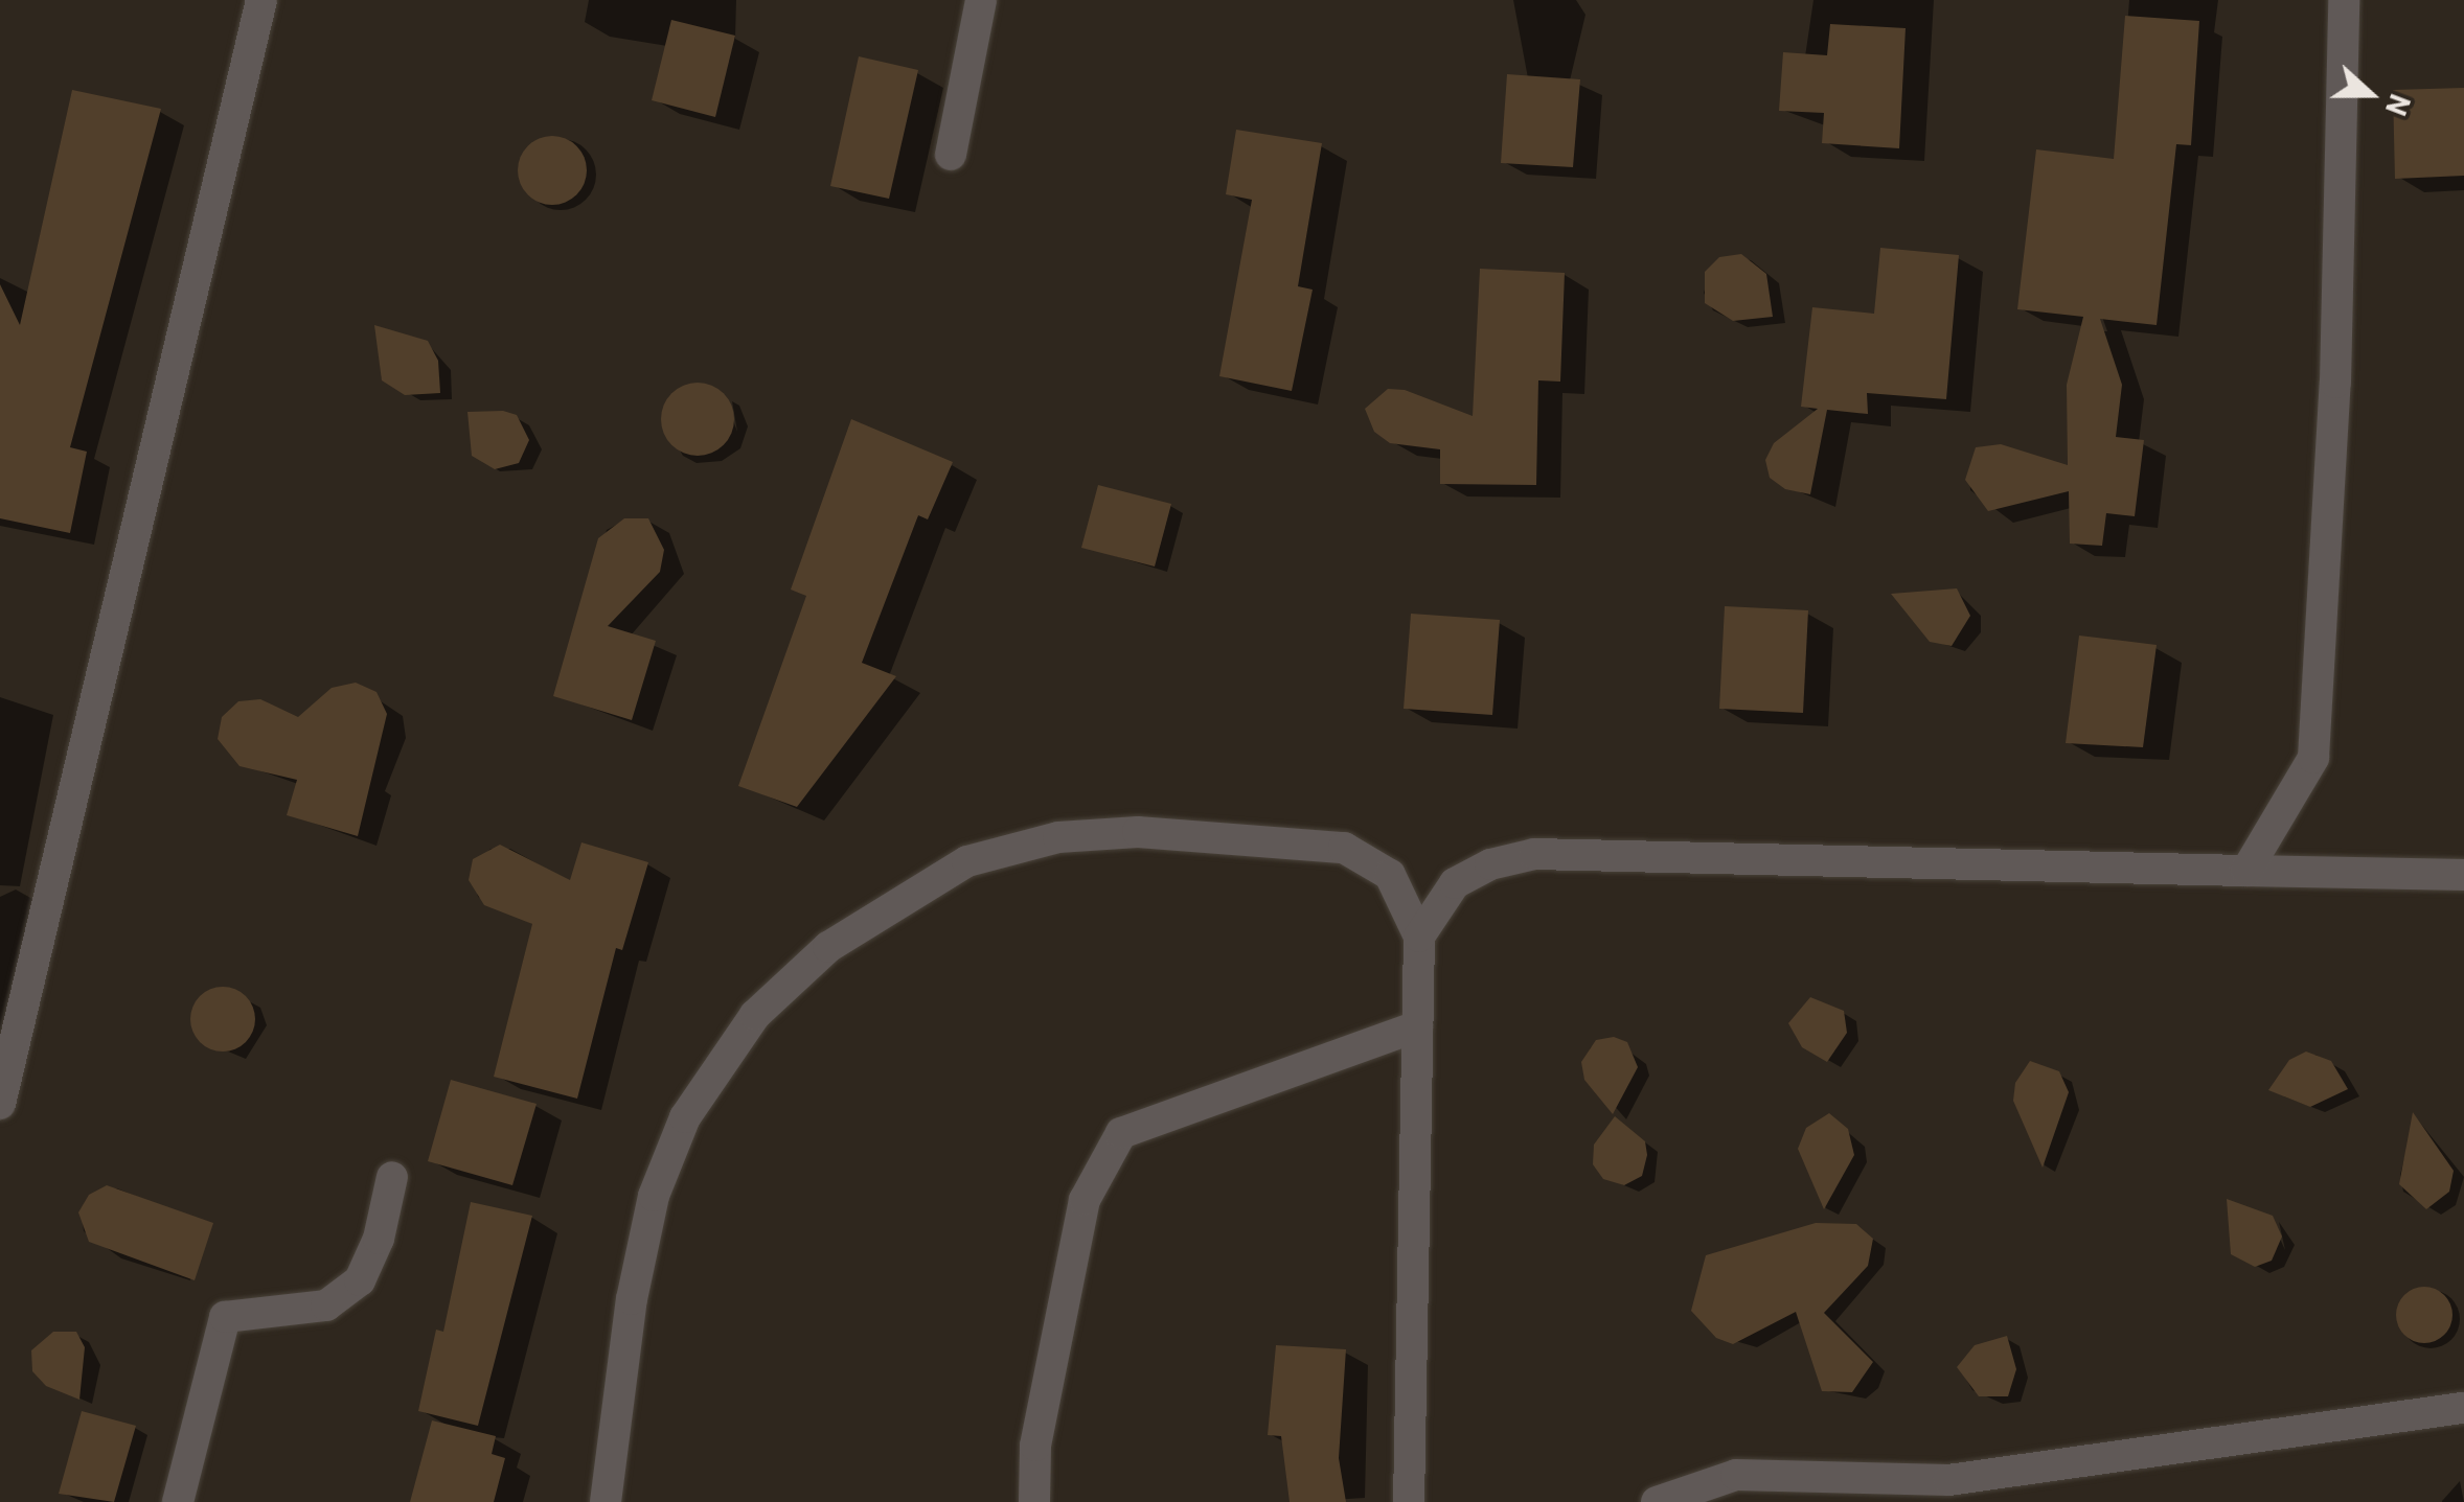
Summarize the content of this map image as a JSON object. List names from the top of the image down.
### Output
{
  "north": "right"
}
